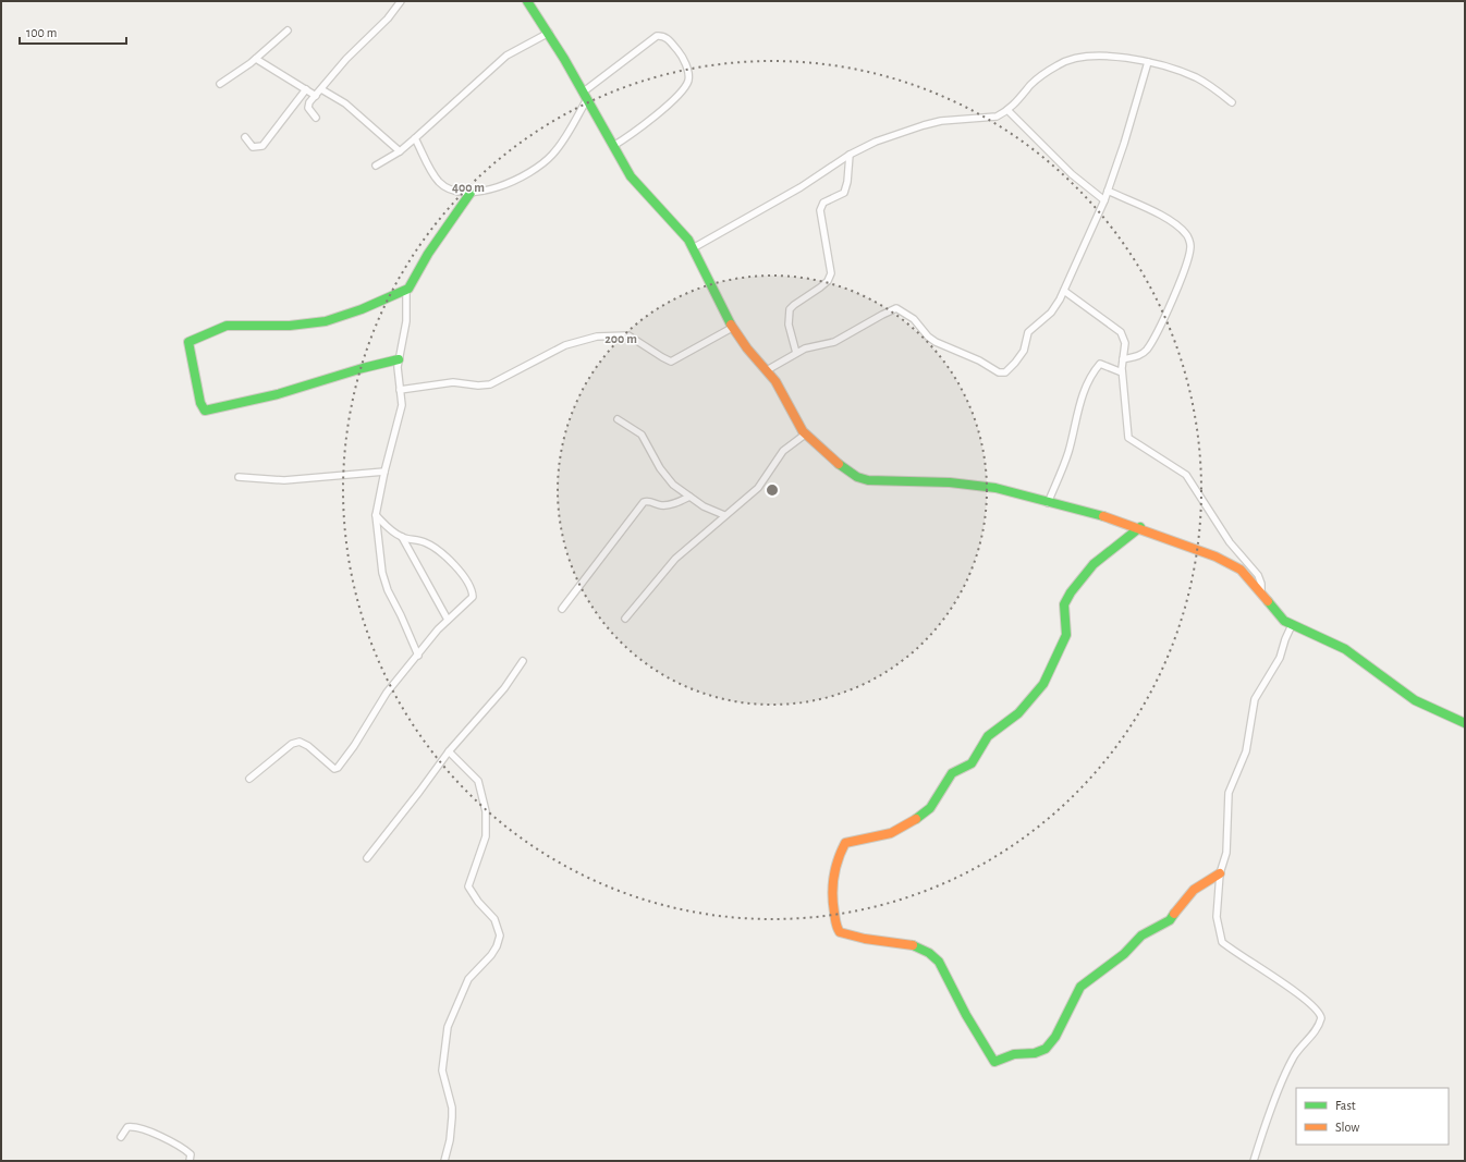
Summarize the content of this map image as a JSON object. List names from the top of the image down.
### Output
{
  "legend": ["Fast", "Slow"],
  "scale_bar": "100 m",
  "rings": ["400 m", "200 m"]
}
